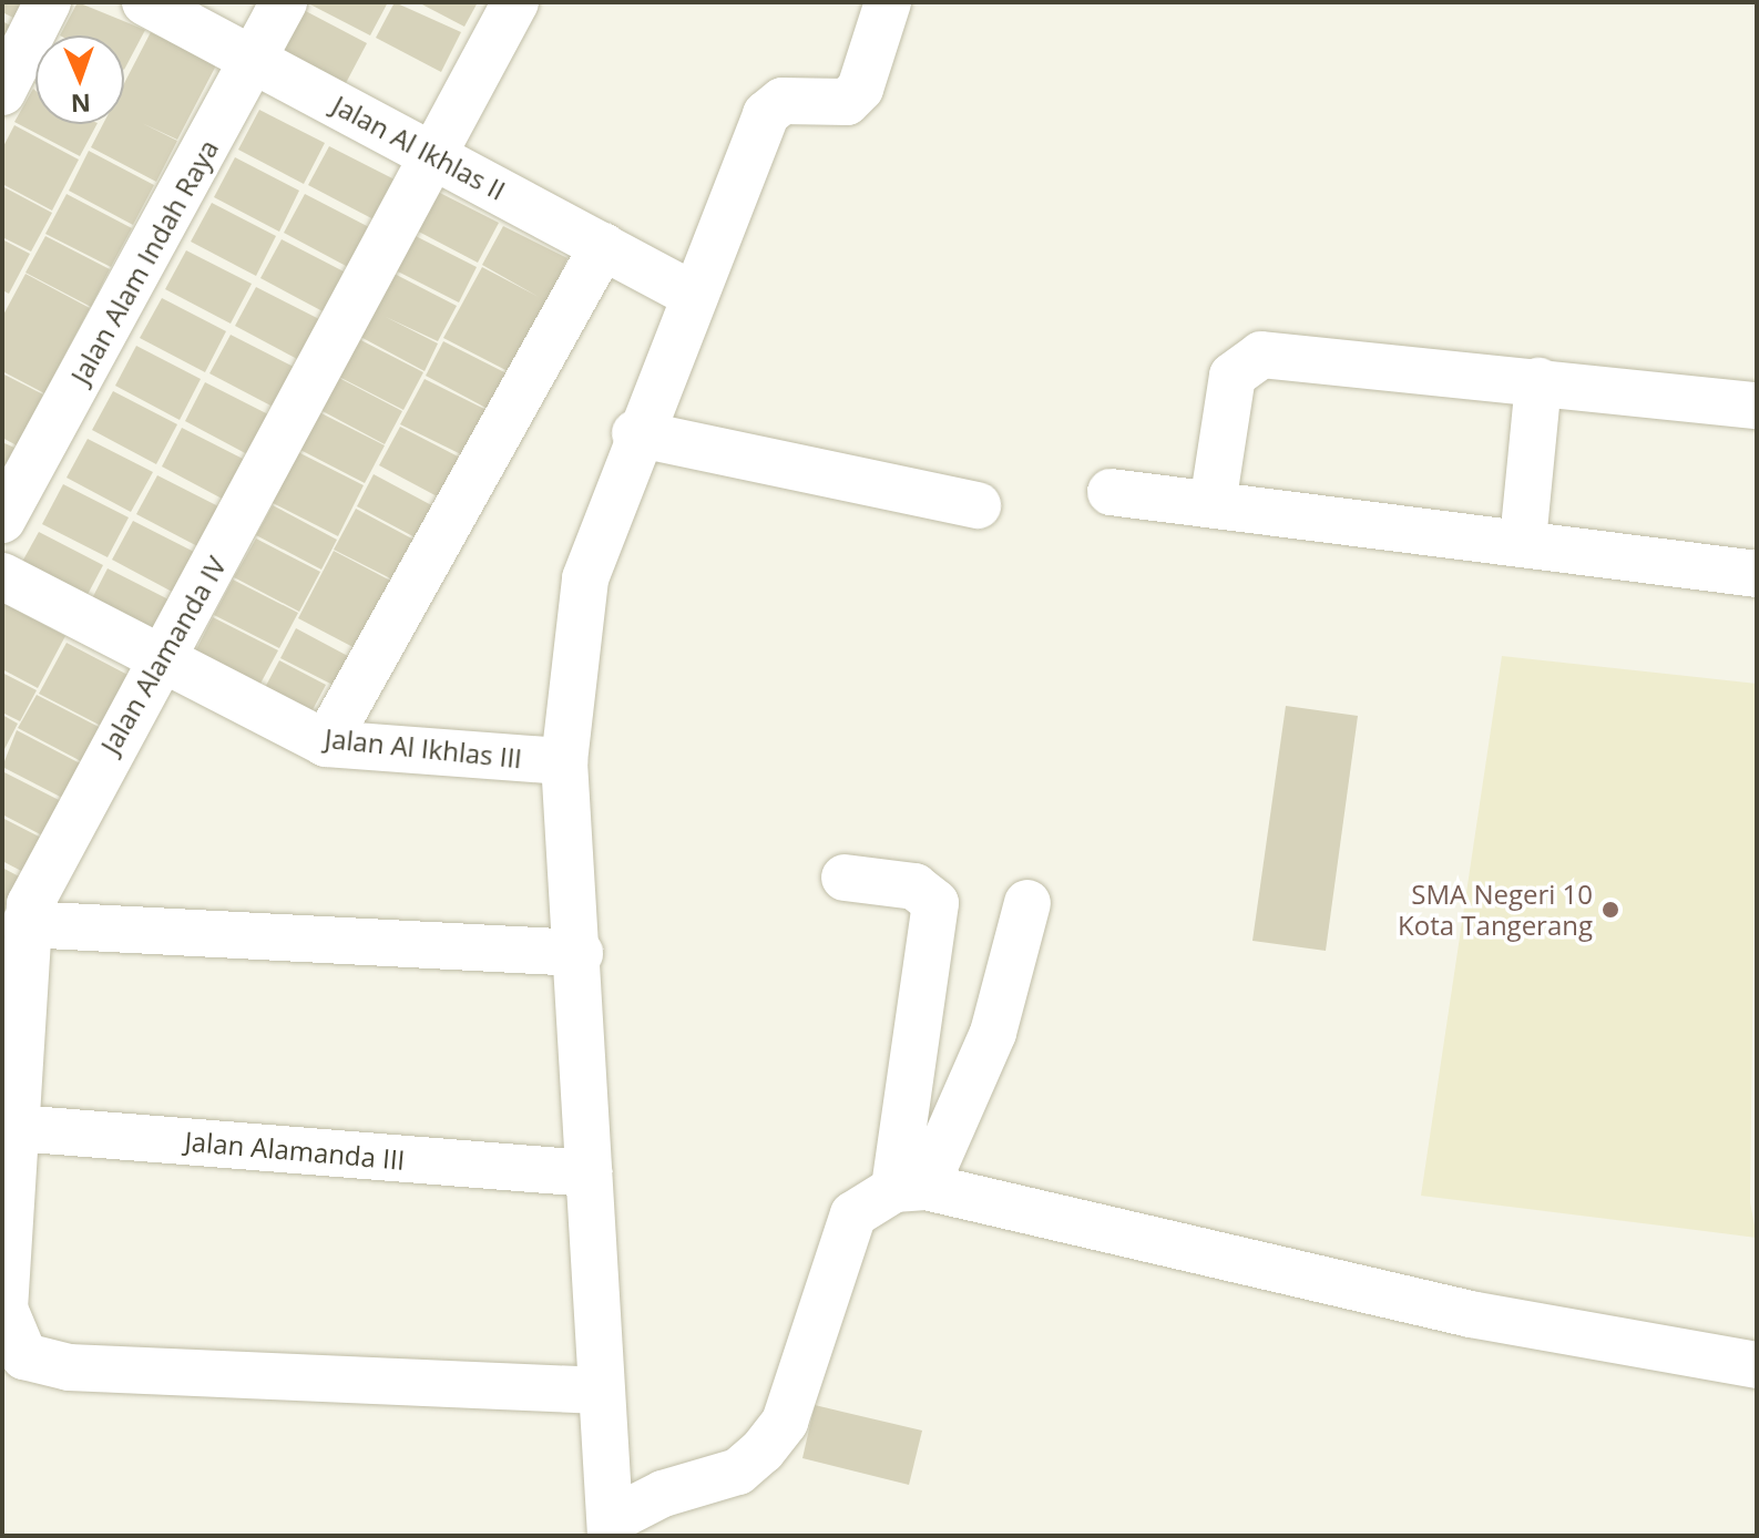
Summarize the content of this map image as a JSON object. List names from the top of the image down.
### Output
{
  "streets": {
    "street": [
      "Jalan Al Ikhlas II",
      "Jalan Alam Indah Raya",
      "Jalan Alamanda IV",
      "Jalan Al Ikhlas III",
      "Jalan Alamanda III"
    ]
  },
  "crossings": [
    ["Jalan Al Ikhlas II", "Jalan Alam Indah Raya"],
    ["Jalan Al Ikhlas II", "Jalan Alamanda IV"],
    ["Jalan Alamanda IV", "Jalan Al Ikhlas III"],
    ["Jalan Alamanda IV", "Jalan Alamanda III"]
  ],
  "places": ["SMA Negeri 10 Kota Tangerang"],
  "north": "bottom"
}
